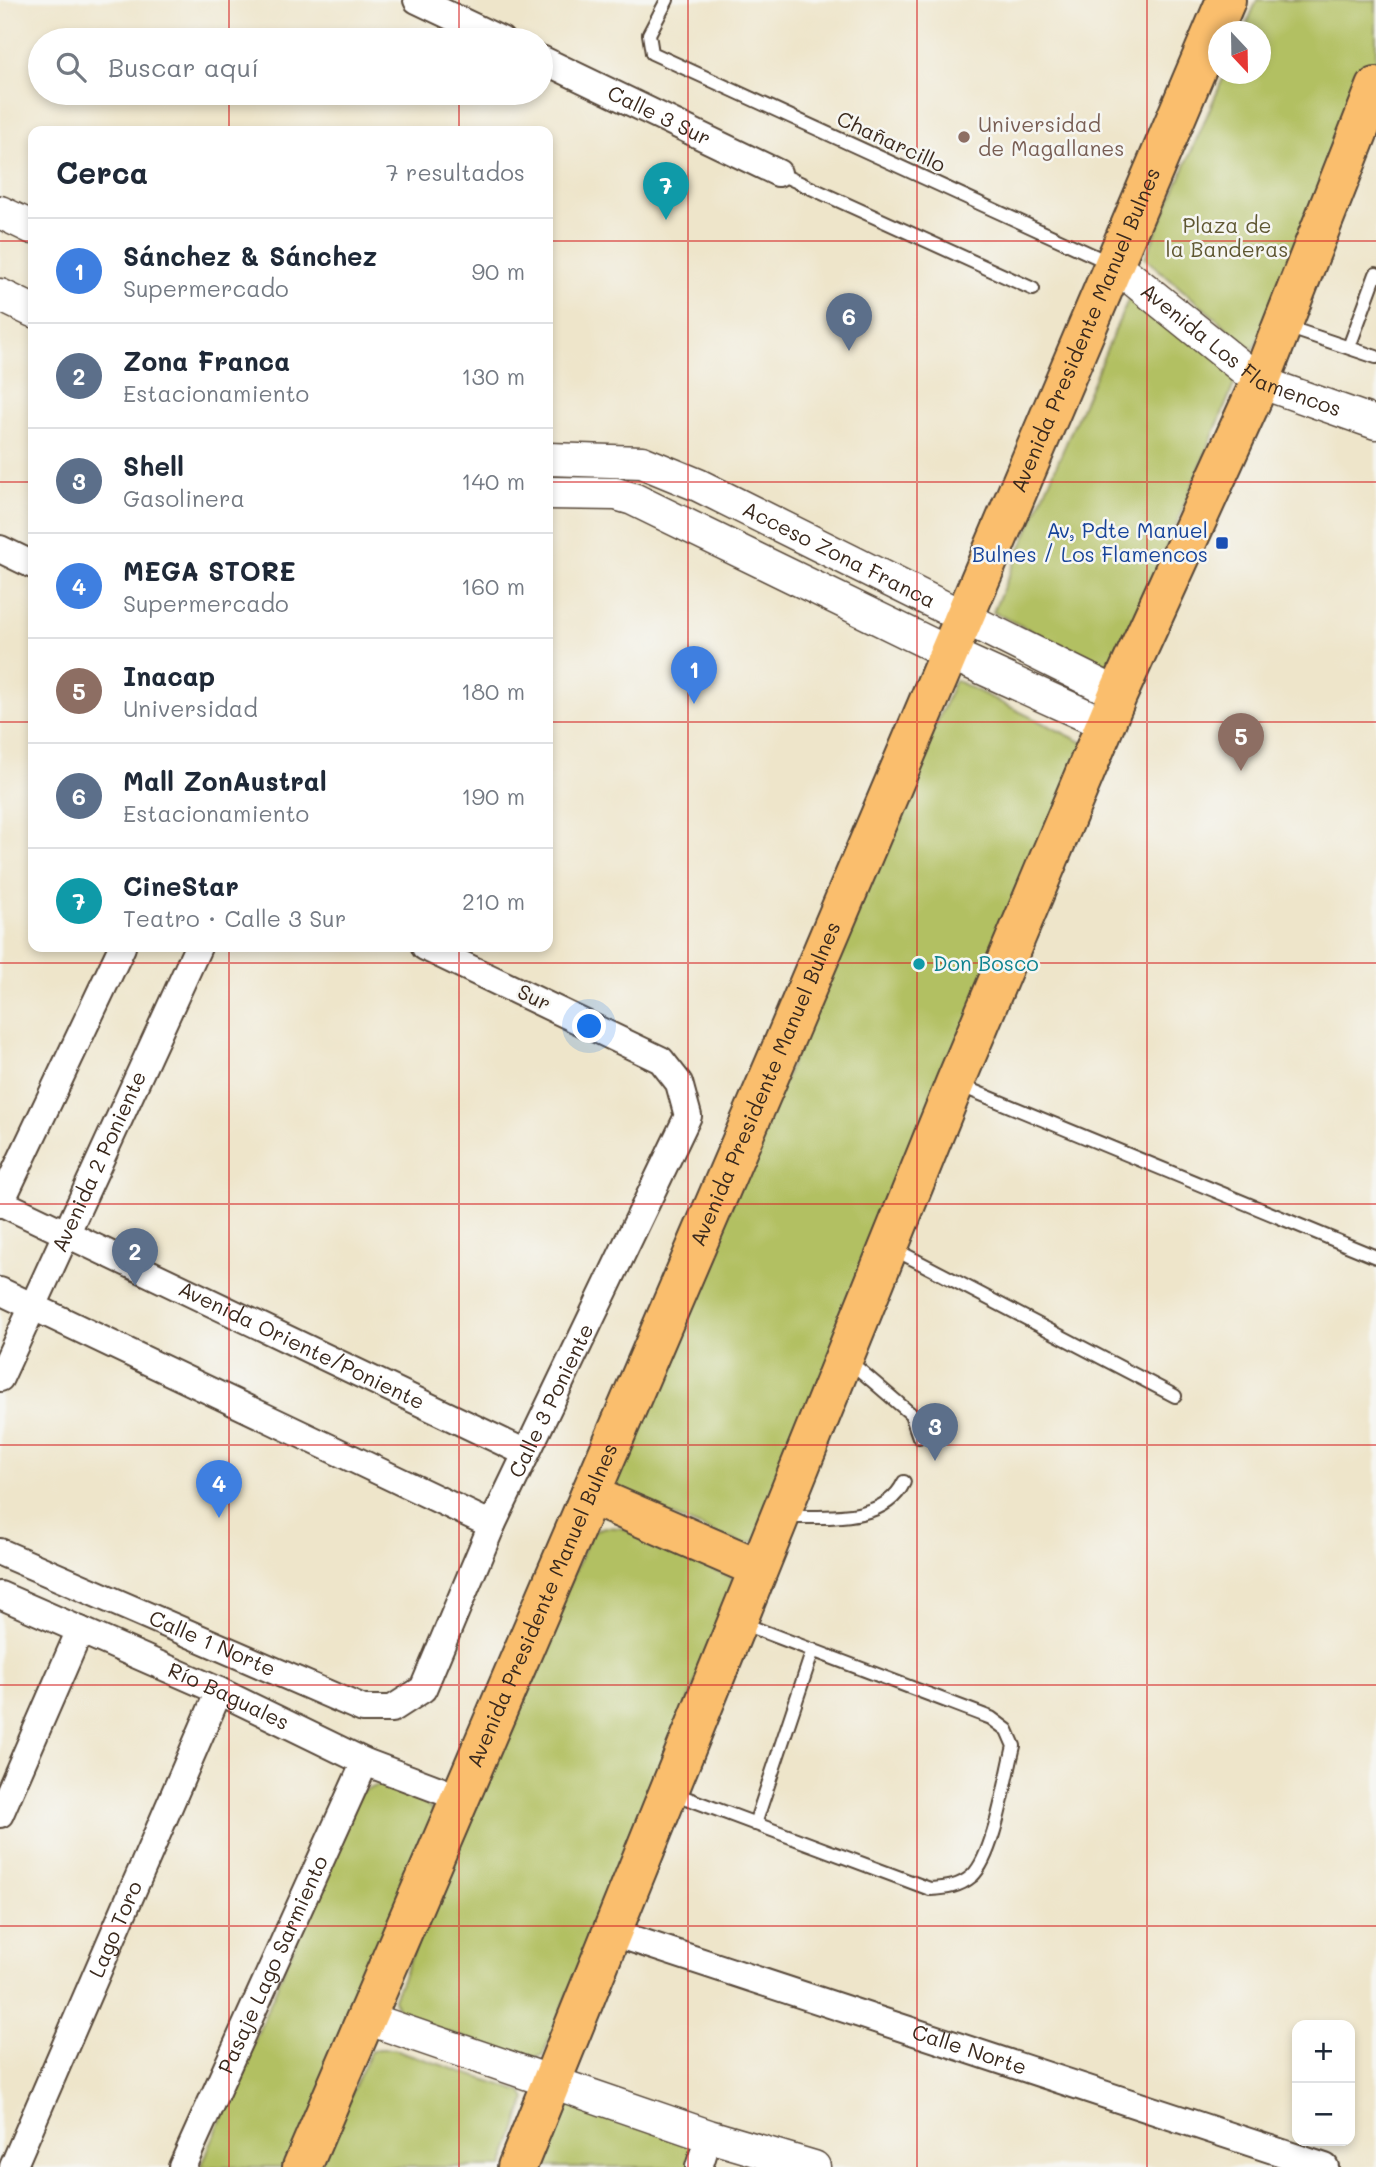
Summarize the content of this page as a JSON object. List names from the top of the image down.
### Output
{
  "streets": {
    "main road": ["Avenida Presidente Manuel Bulnes"],
    "street": [
      "Calle 3 Sur",
      "Avenida Los Flamencos",
      "Acceso Zona Franca",
      "Sur",
      "Avenida 2 Poniente",
      "Avenida Oriente/Poniente",
      "Calle 3 Poniente",
      "Calle 1 Norte",
      "Río Baguales",
      "Lago Toro",
      "Pasaje Lago Sarmiento",
      "Calle Norte"
    ],
    "lane": ["Chañarcillo"]
  },
  "crossings": [
    ["Chañarcillo", "Avenida Presidente Manuel Bulnes"],
    ["Chañarcillo", "Avenida Los Flamencos"],
    ["Avenida Presidente Manuel Bulnes", "Avenida Los Flamencos"],
    ["Avenida Presidente Manuel Bulnes", "Acceso Zona Franca"],
    ["Avenida Presidente Manuel Bulnes", "Río Baguales"],
    ["Sur", "Calle 3 Poniente"],
    ["Avenida 2 Poniente", "Avenida Oriente/Poniente"],
    ["Avenida Oriente/Poniente", "Calle 3 Poniente"],
    ["Calle 3 Poniente", "Calle 1 Norte"],
    ["Río Baguales", "Lago Toro"],
    ["Río Baguales", "Pasaje Lago Sarmiento"]
  ],
  "parks": ["Plaza de la Banderas"],
  "places": {
    "other": ["Universidad de Magallanes", "Don Bosco"],
    "transit": ["Av, Pdte Manuel Bulnes / Los Flamencos"]
  },
  "north": "bottom",
  "page": {
    "search": "Buscar aquí",
    "heading": ["Cerca", "7 resultados"],
    "pins": [
      "7",
      "6",
      "1",
      "5",
      "2",
      "3",
      "4"
    ],
    "list": [
      {
        "mark": "1",
        "name": "Sánchez & Sánchez",
        "note": "Supermercado",
        "value": "90 m"
      },
      {
        "mark": "2",
        "name": "Zona Franca",
        "note": "Estacionamiento",
        "value": "130 m"
      },
      {
        "mark": "3",
        "name": "Shell",
        "note": "Gasolinera",
        "value": "140 m"
      },
      {
        "mark": "4",
        "name": "MEGA STORE",
        "note": "Supermercado",
        "value": "160 m"
      },
      {
        "mark": "5",
        "name": "Inacap",
        "note": "Universidad",
        "value": "180 m"
      },
      {
        "mark": "6",
        "name": "Mall ZonAustral",
        "note": "Estacionamiento",
        "value": "190 m"
      },
      {
        "mark": "7",
        "name": "CineStar",
        "note": "Teatro · Calle 3 Sur",
        "value": "210 m"
      }
    ],
    "map_buttons": ["+", "−"]
  }
}
